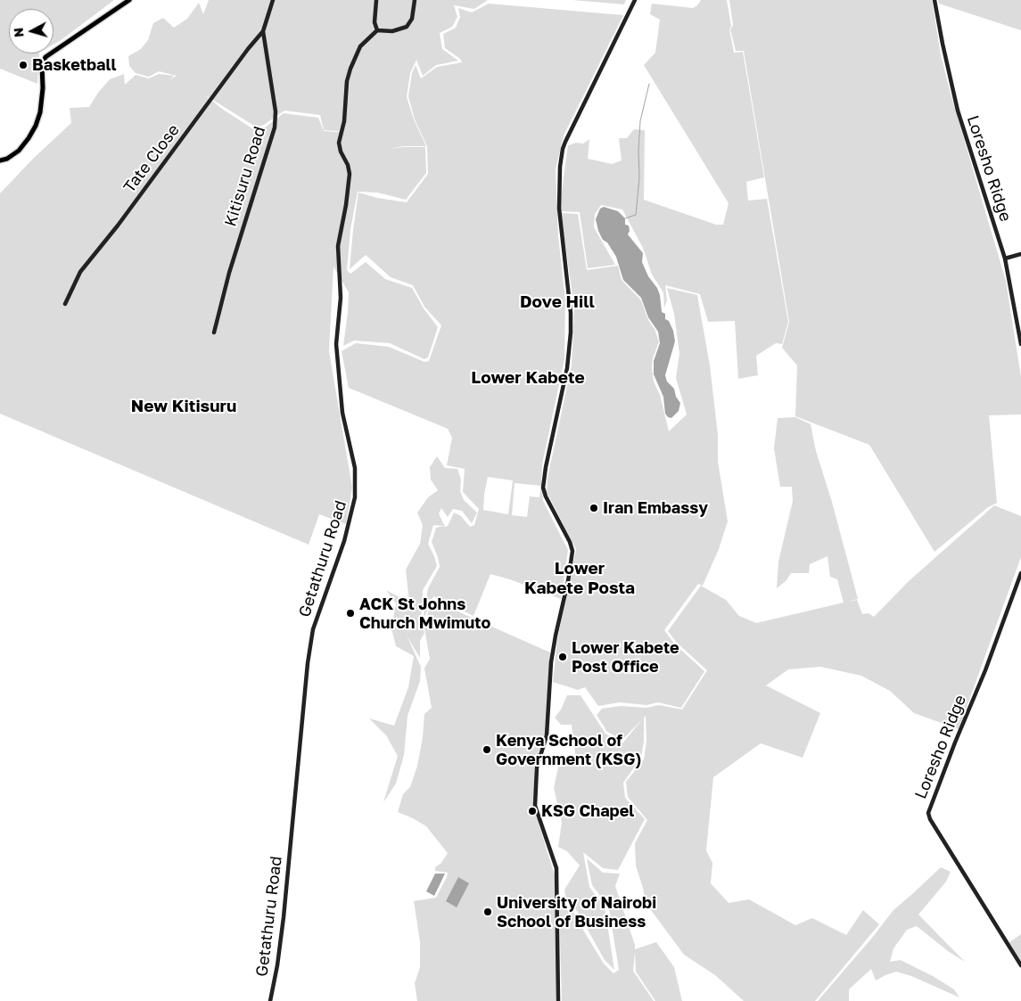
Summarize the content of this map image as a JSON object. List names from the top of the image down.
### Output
{
  "streets": {
    "main road": [
      "Tate Close",
      "Loresho Ridge",
      "Kitisuru Road",
      "Getathuru Road"
    ]
  },
  "crossings": [
    ["Tate Close", "Kitisuru Road"]
  ],
  "districts": [
    "Dove Hill",
    "Lower Kabete",
    "New Kitisuru",
    "Lower Kabete Posta"
  ],
  "places": [
    "Basketball",
    "Iran Embassy",
    "ACK St Johns Church Mwimuto",
    "Lower Kabete Post Office",
    "Kenya School of Government (KSG)",
    "KSG Chapel",
    "University of Nairobi School of Business"
  ],
  "north": "left"
}
